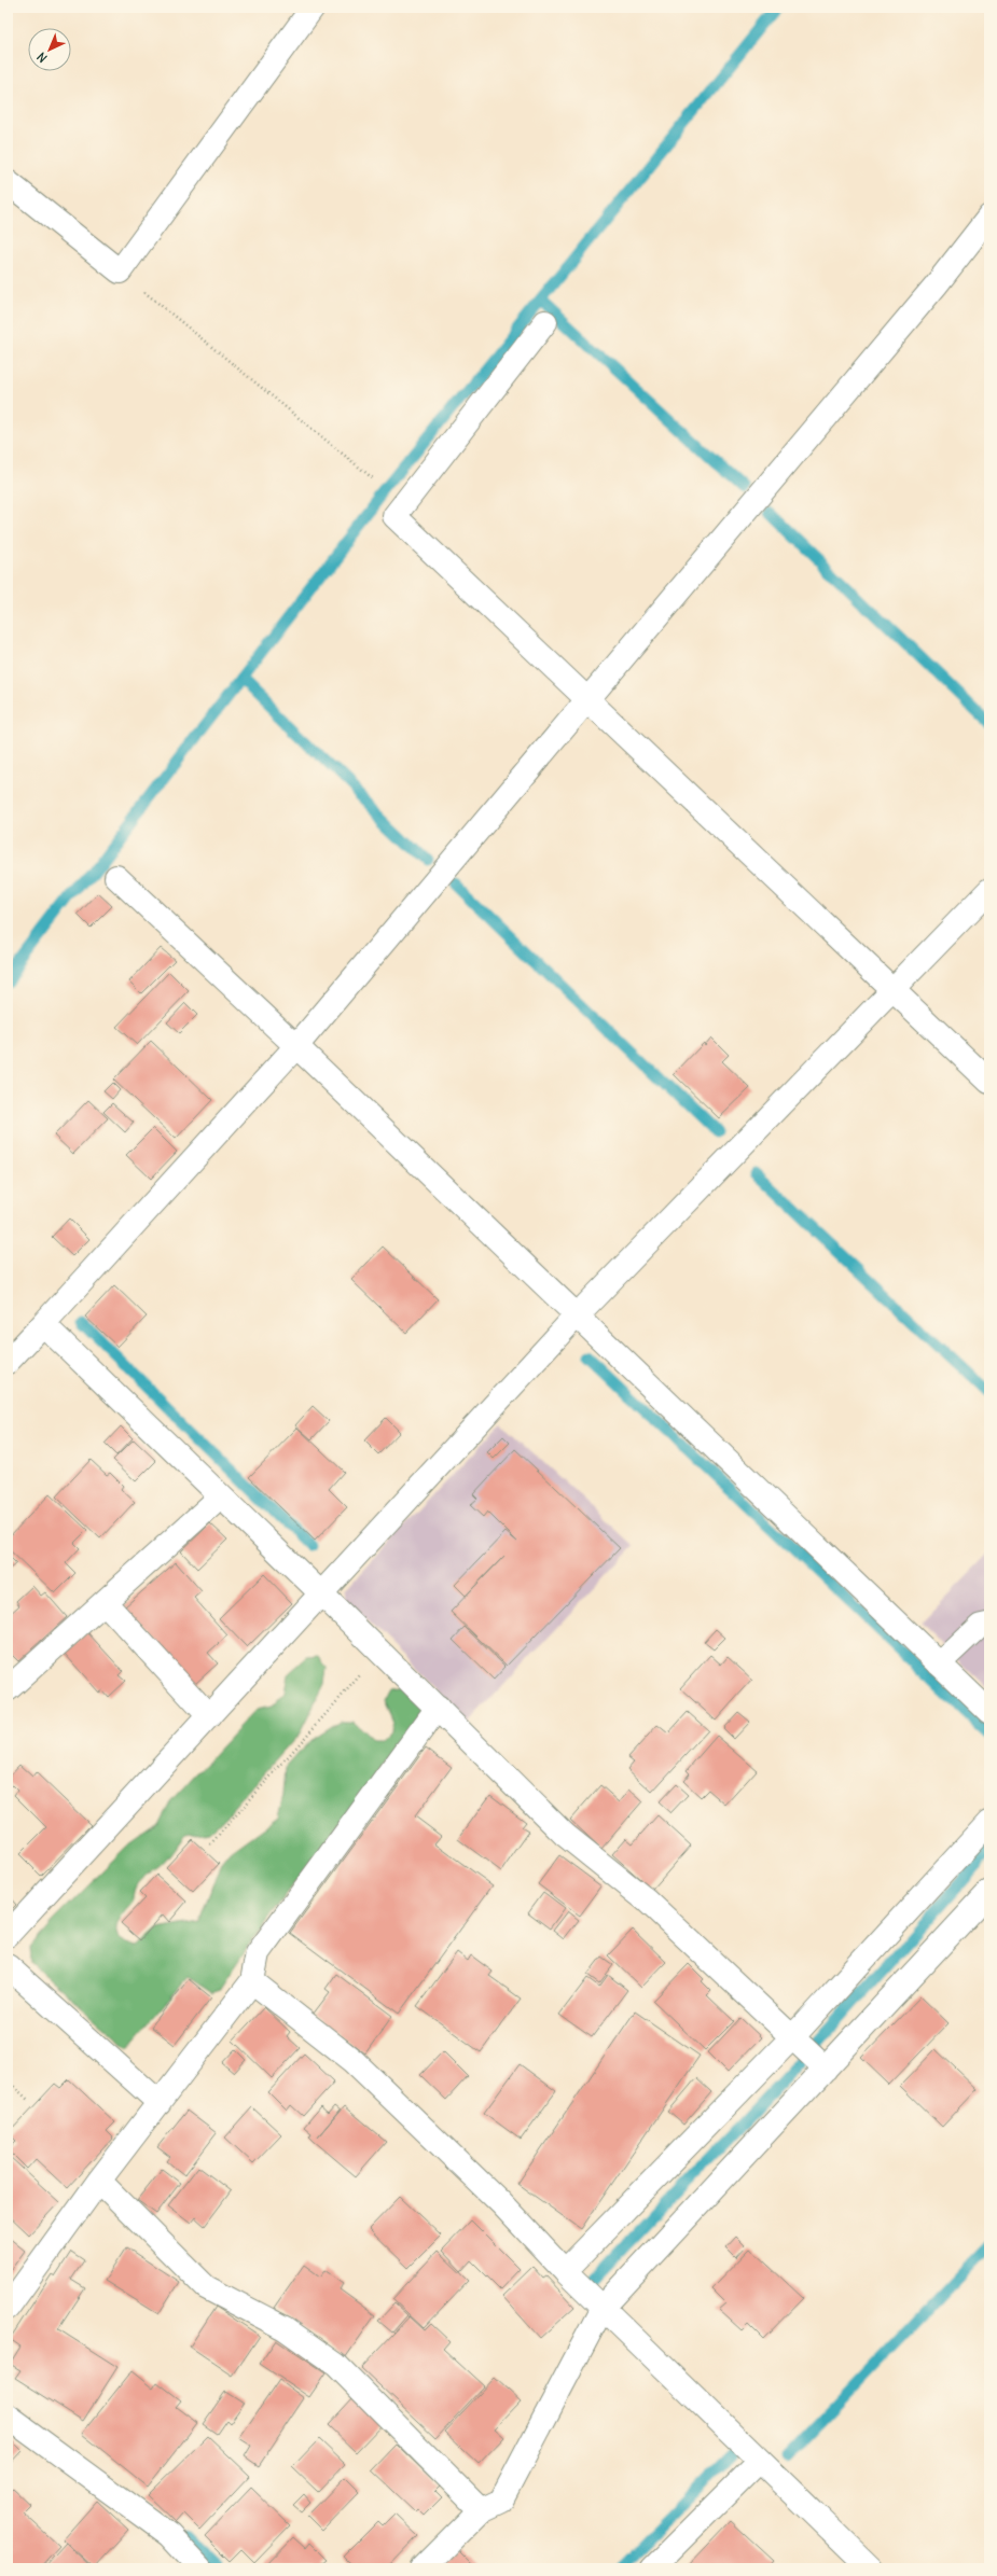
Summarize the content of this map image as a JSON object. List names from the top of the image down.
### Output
{
  "north": "bottom left"
}
